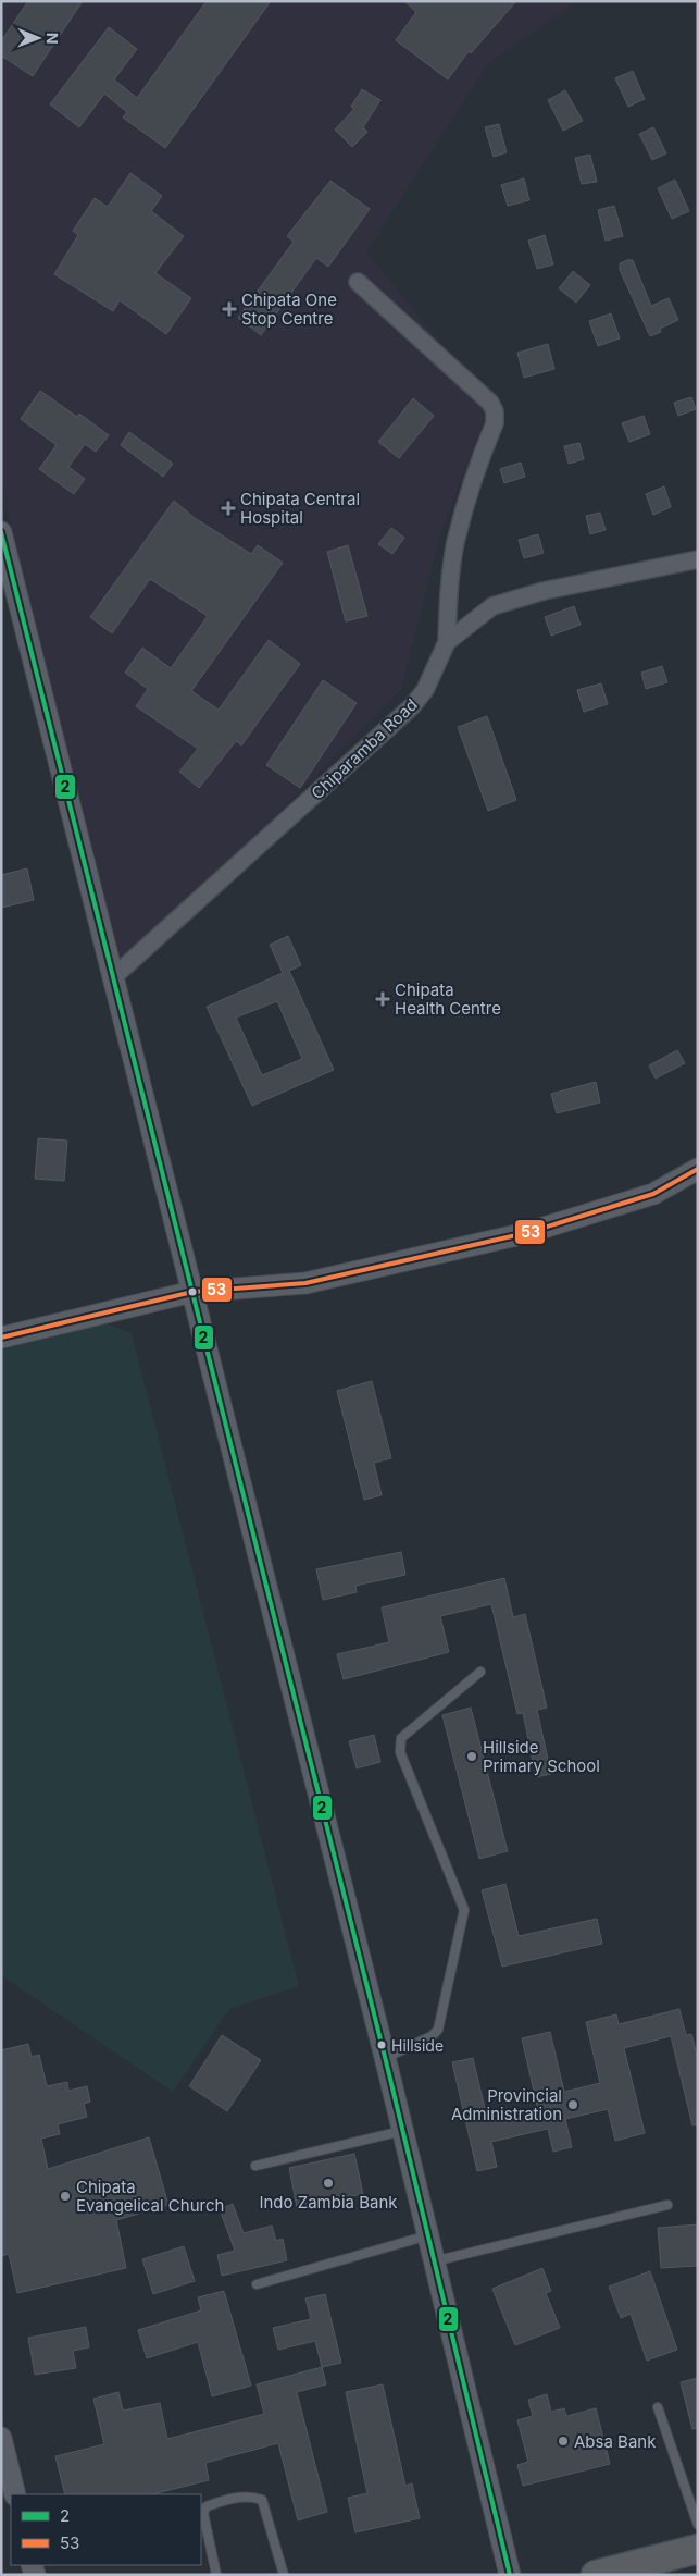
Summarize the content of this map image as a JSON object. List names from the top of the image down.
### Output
{
  "streets": {
    "street": ["Chiparamba Road"]
  },
  "places": {
    "health": ["Chipata One Stop Centre", "Chipata Central Hospital", "Chipata Health Centre"],
    "other": [
      "Hillside Primary School",
      "Hillside",
      "Provincial Administration",
      "Indo Zambia Bank",
      "Chipata Evangelical Church",
      "Absa Bank"
    ]
  },
  "lines": ["transit line 2", "transit line 53"],
  "legend": ["2", "53"],
  "north": "right"
}
